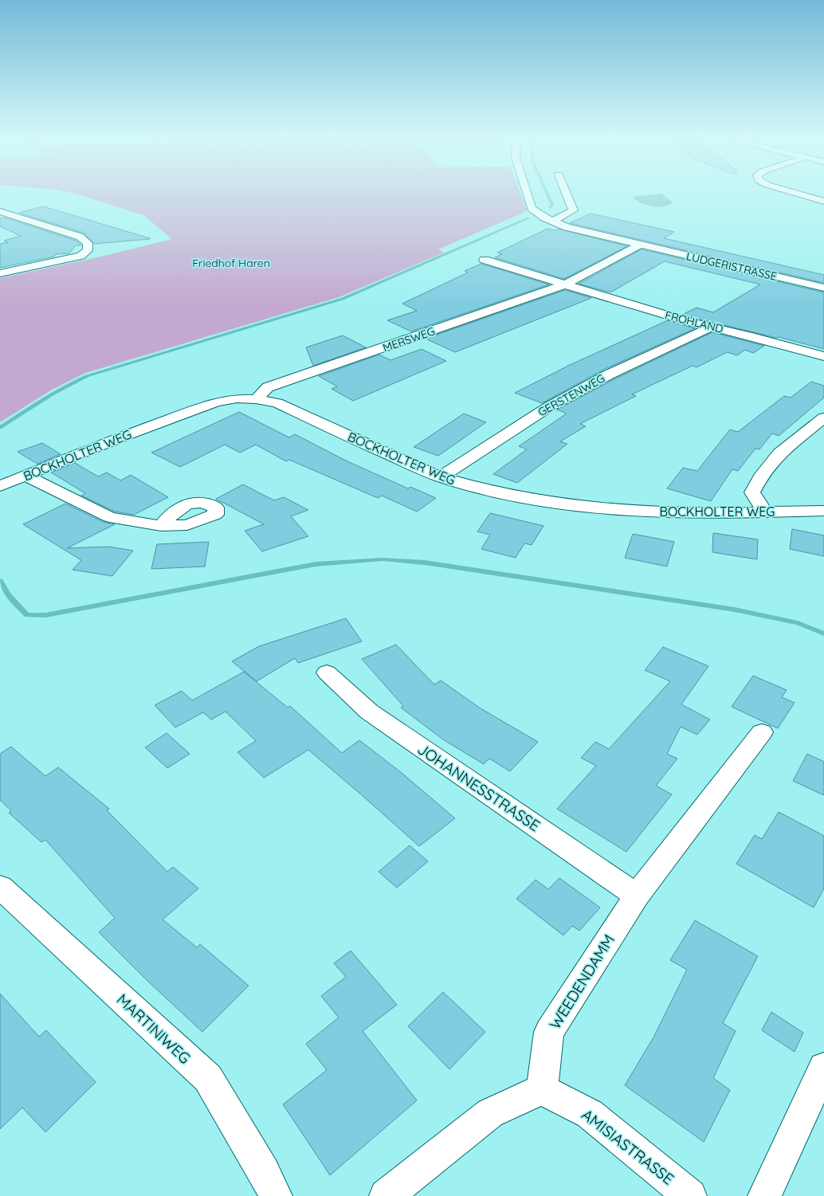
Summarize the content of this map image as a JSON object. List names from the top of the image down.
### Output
{
  "streets": {
    "street": [
      "LUDGERISTRASSE",
      "FROHLAND",
      "MERSWEG",
      "GERSTENWEG",
      "BOCKHOLTER WEG",
      "JOHANNESSTRASSE",
      "WEEDENDAMM",
      "MARTINIWEG",
      "AMISIASTRASSE"
    ]
  },
  "crossings": [
    ["LUDGERISTRASSE", "MERSWEG"],
    ["FROHLAND", "MERSWEG"],
    ["FROHLAND", "GERSTENWEG"],
    ["MERSWEG", "BOCKHOLTER WEG"],
    ["GERSTENWEG", "BOCKHOLTER WEG"],
    ["JOHANNESSTRASSE", "WEEDENDAMM"],
    ["WEEDENDAMM", "AMISIASTRASSE"]
  ],
  "parks": ["Friedhof Haren"]
}
